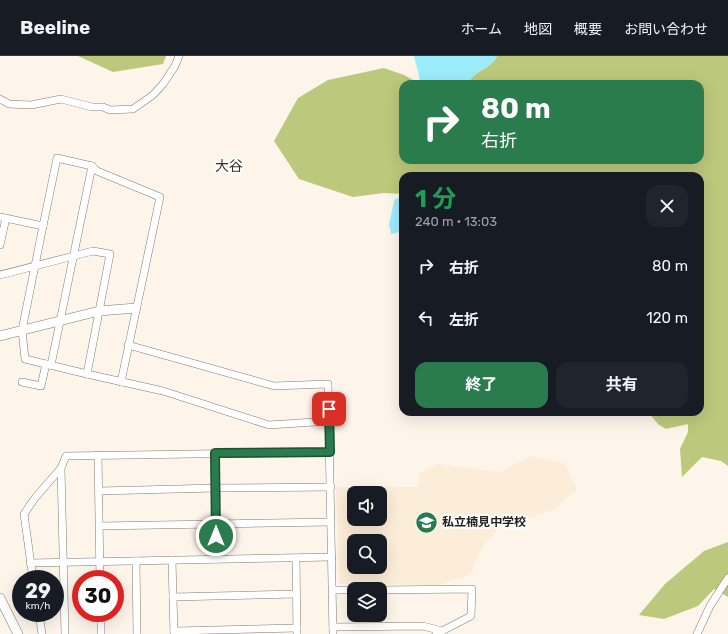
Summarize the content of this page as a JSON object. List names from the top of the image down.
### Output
{
  "districts": ["大谷"],
  "places": {
    "school or university": ["私立楠見中学校"]
  },
  "page": {
    "header": "Beeline",
    "nav": [
      "ホーム",
      "地図",
      "概要",
      "お問い合わせ"
    ],
    "turn": ["80 m", "右折"],
    "heading": ["1 分", "240 m · 13:03"],
    "list": [
      {
        "name": "右折",
        "value": "80 m"
      },
      {
        "name": "左折",
        "value": "120 m"
      }
    ],
    "buttons": ["終了", "共有"],
    "speed": "29 km/h",
    "limit": "30"
  }
}
